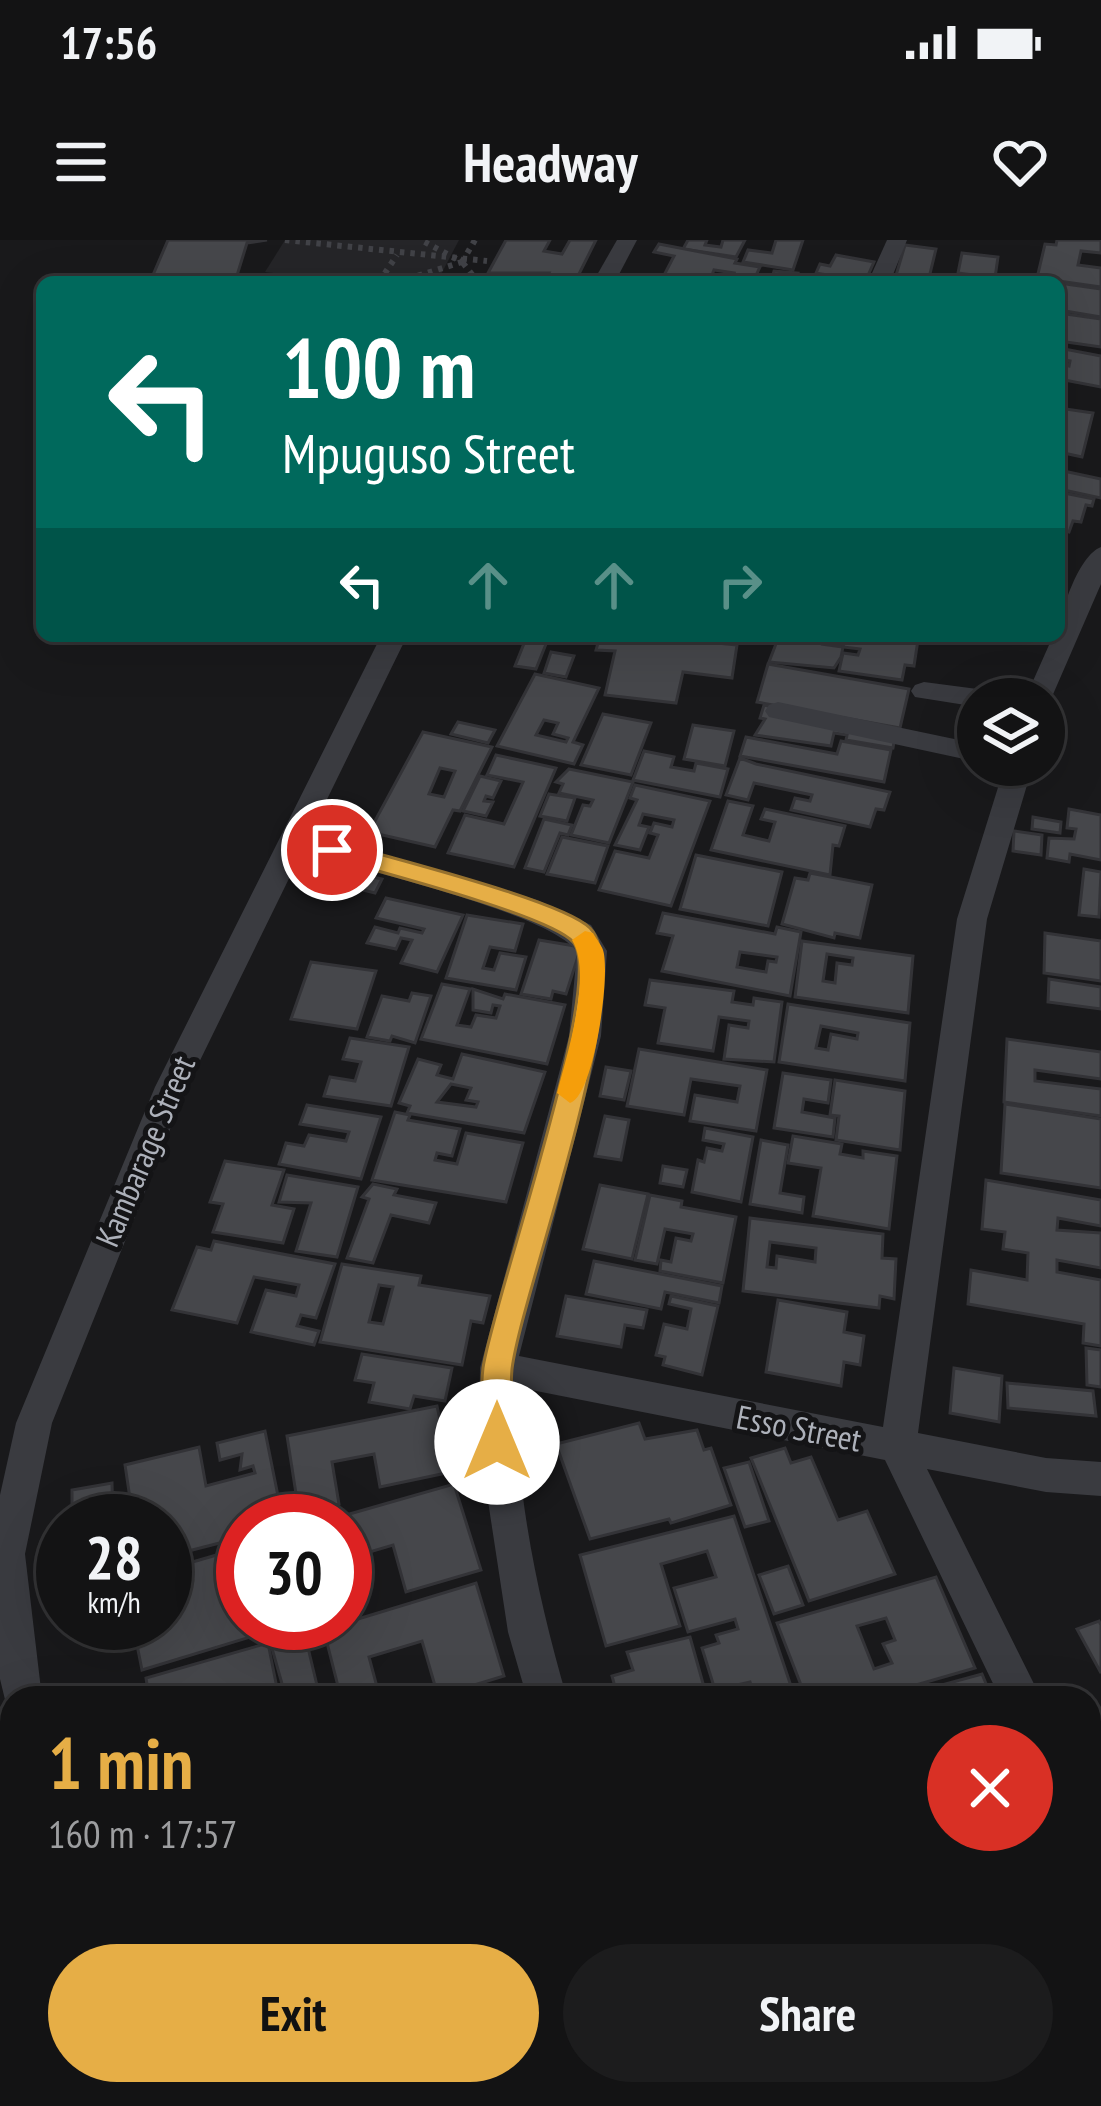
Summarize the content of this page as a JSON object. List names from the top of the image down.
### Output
{
  "streets": {
    "street": ["Kambarage Street", "Esso Street"]
  },
  "page": {
    "status": "17:56",
    "header": "Headway",
    "turn": ["100 m", "Mpuguso Street"],
    "speed": "28 km/h",
    "limit": "30",
    "heading": ["1 min", "160 m · 17:57"],
    "buttons": ["Exit", "Share"]
  }
}
